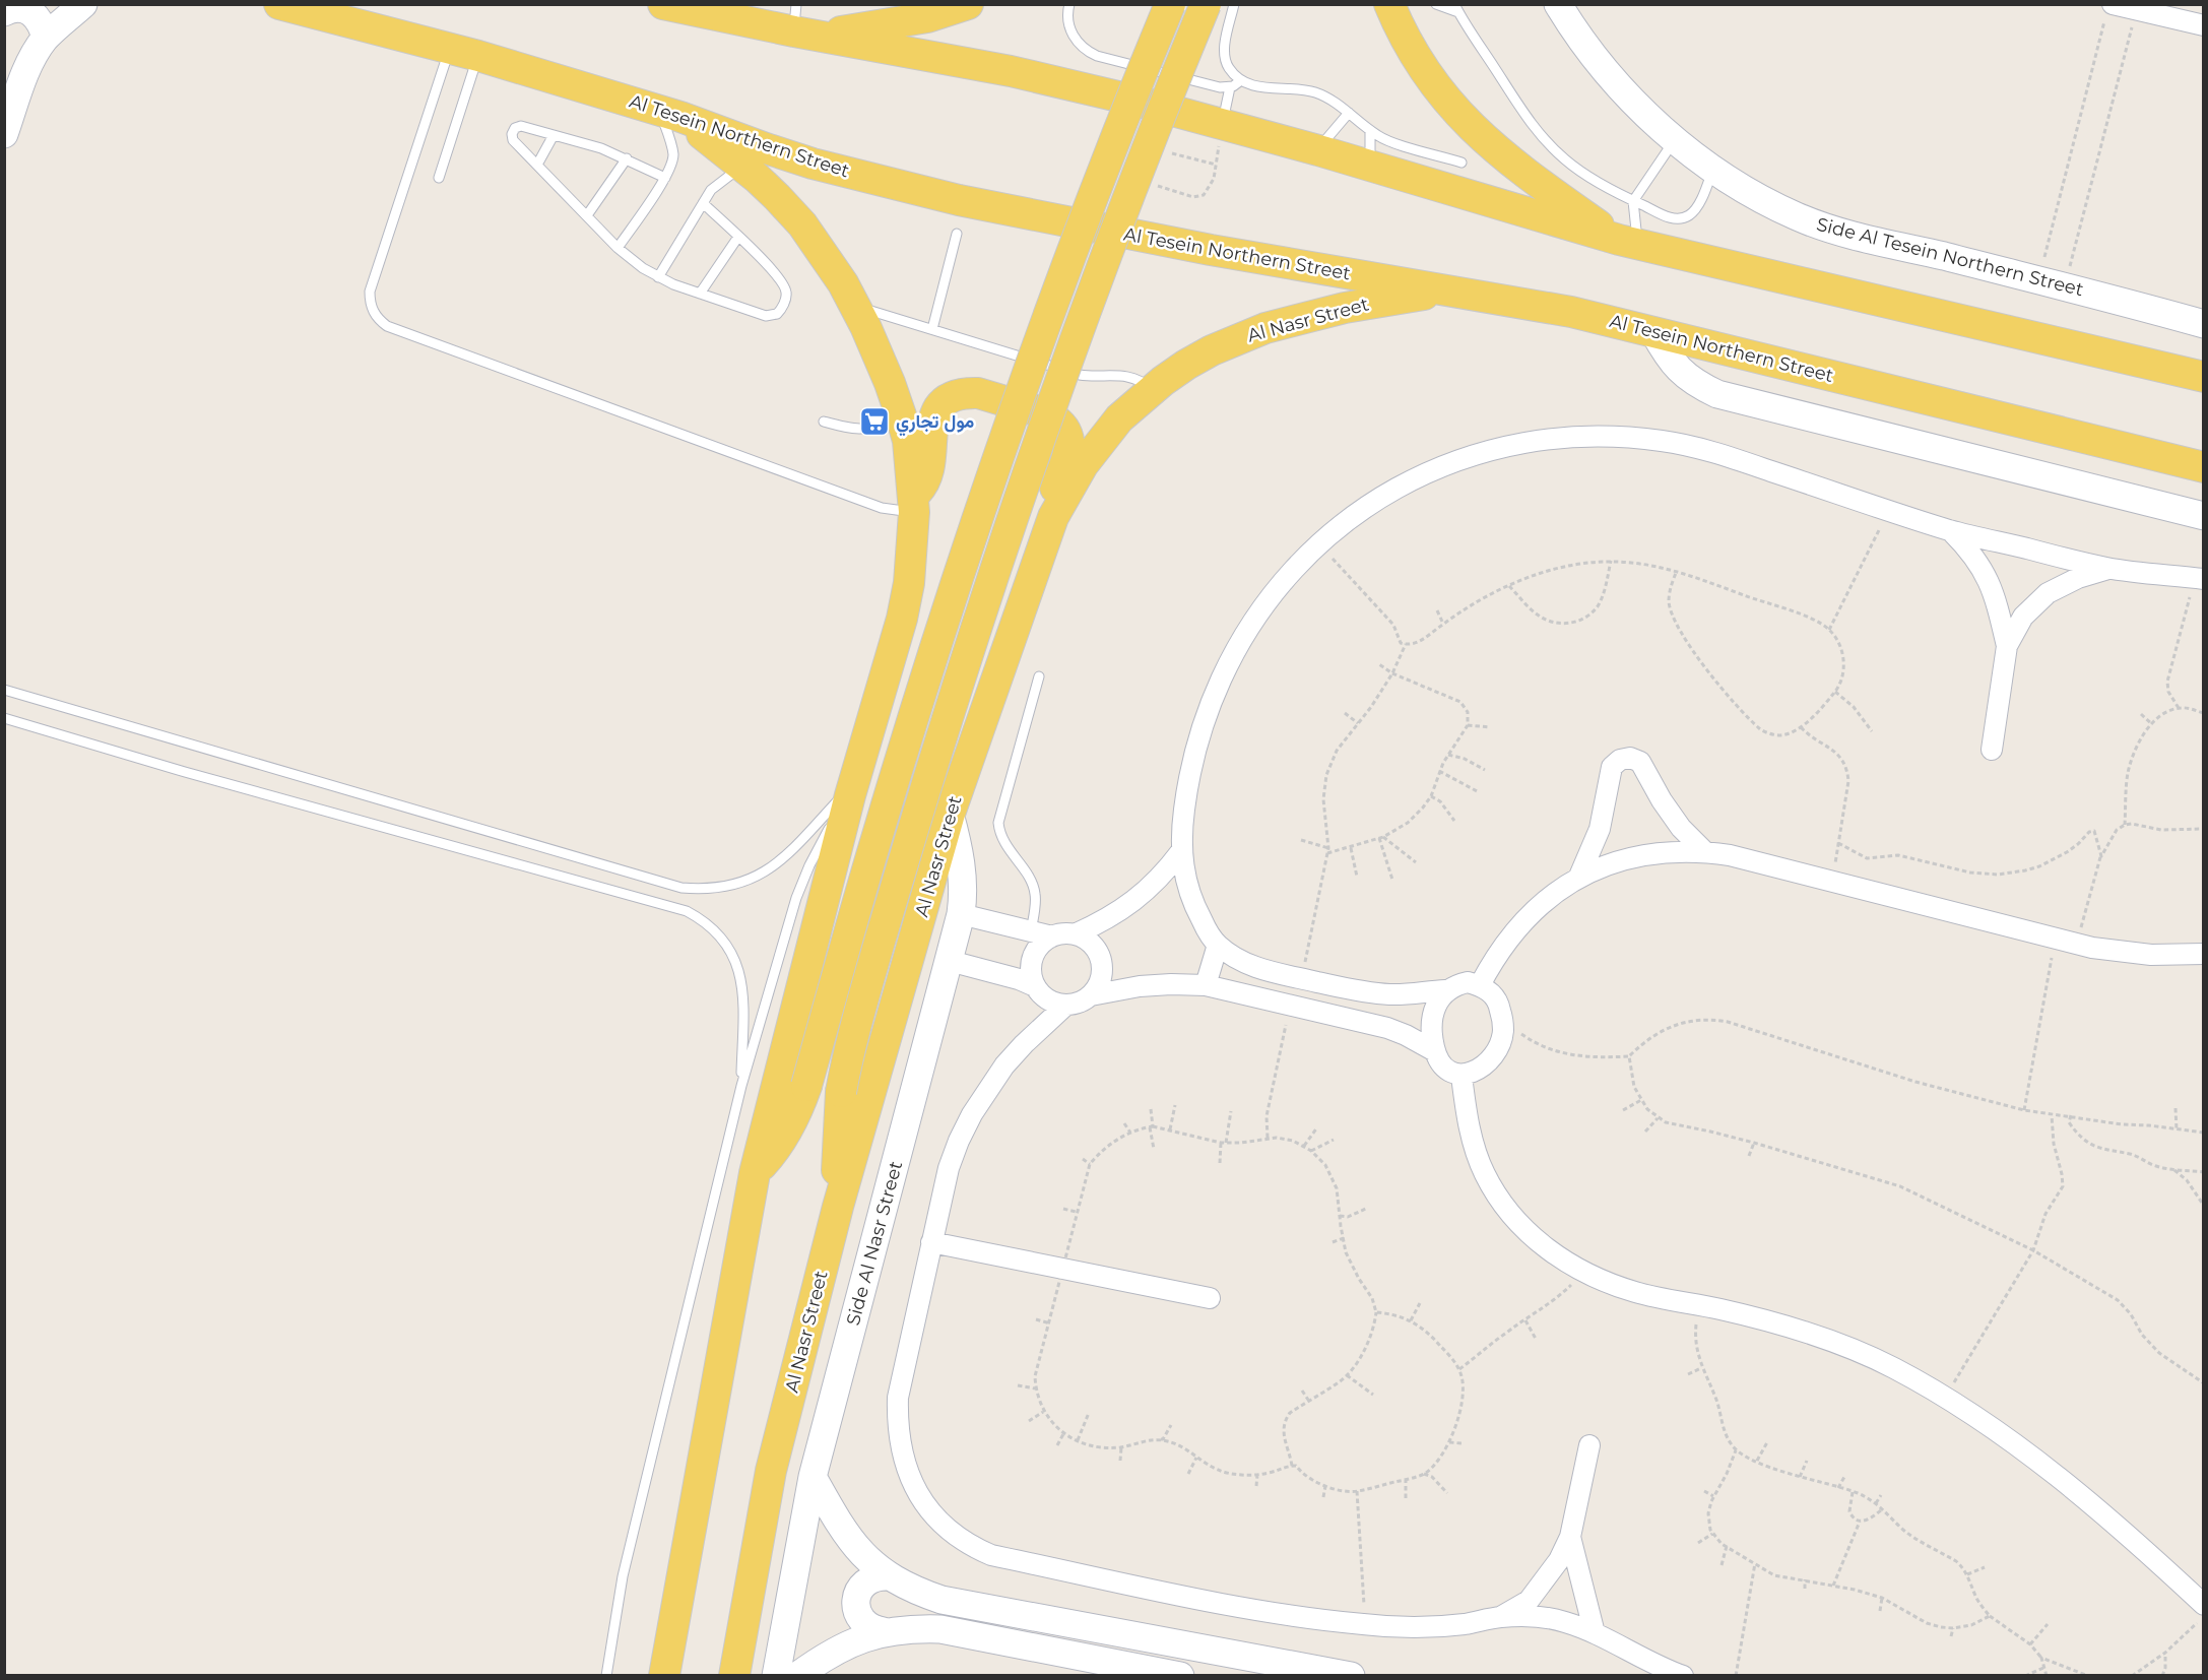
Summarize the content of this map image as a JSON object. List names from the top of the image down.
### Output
{
  "streets": {
    "main road": ["Al Tesein Northern Street", "Al Nasr Street"],
    "street": ["Side Al Tesein Northern Street", "Side Al Nasr Street"]
  },
  "crossings": [
    ["Al Tesein Northern Street", "Al Nasr Street"],
    ["Al Nasr Street", "Side Al Nasr Street"]
  ],
  "places": {
    "supermarket": ["مول تجاري"]
  }
}
